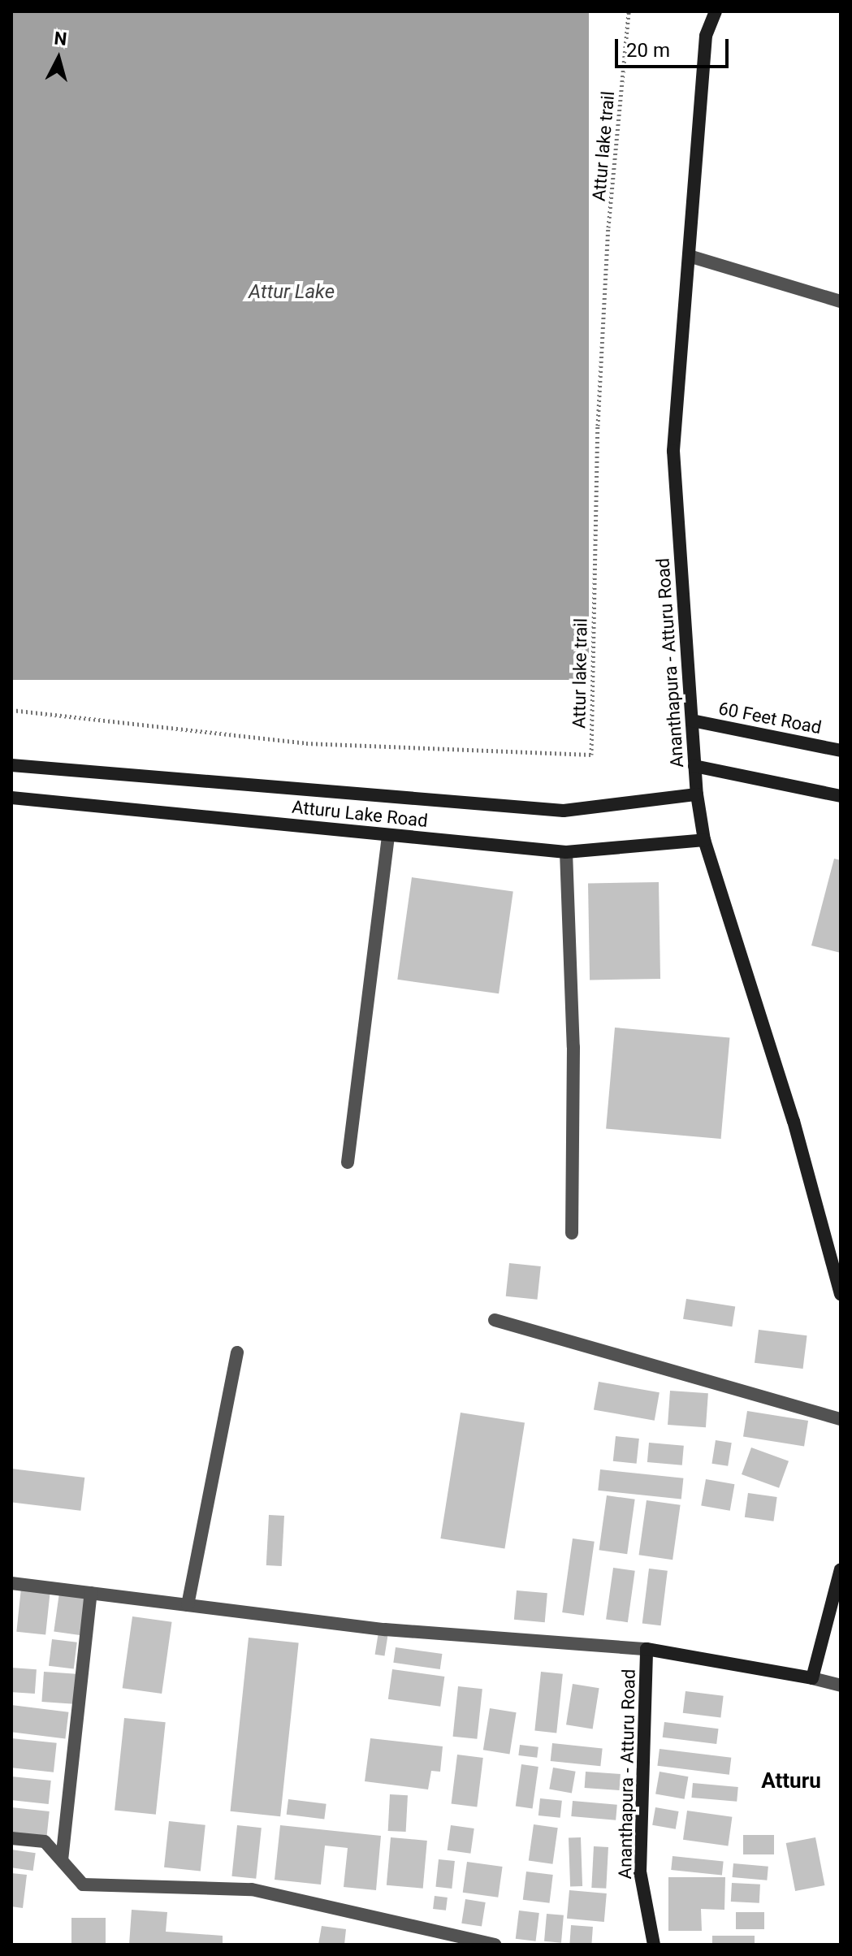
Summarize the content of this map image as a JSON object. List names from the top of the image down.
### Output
{
  "streets": {
    "street": ["Ananthapura - Atturu Road", "60 Feet Road", "Atturu Lake Road"],
    "path": ["Attur lake trail"]
  },
  "crossings": [
    ["Ananthapura - Atturu Road", "60 Feet Road"],
    ["Ananthapura - Atturu Road", "Atturu Lake Road"]
  ],
  "districts": ["Atturu"],
  "water": ["Attur Lake"],
  "scale_bar": "20 m",
  "north": "top"
}
